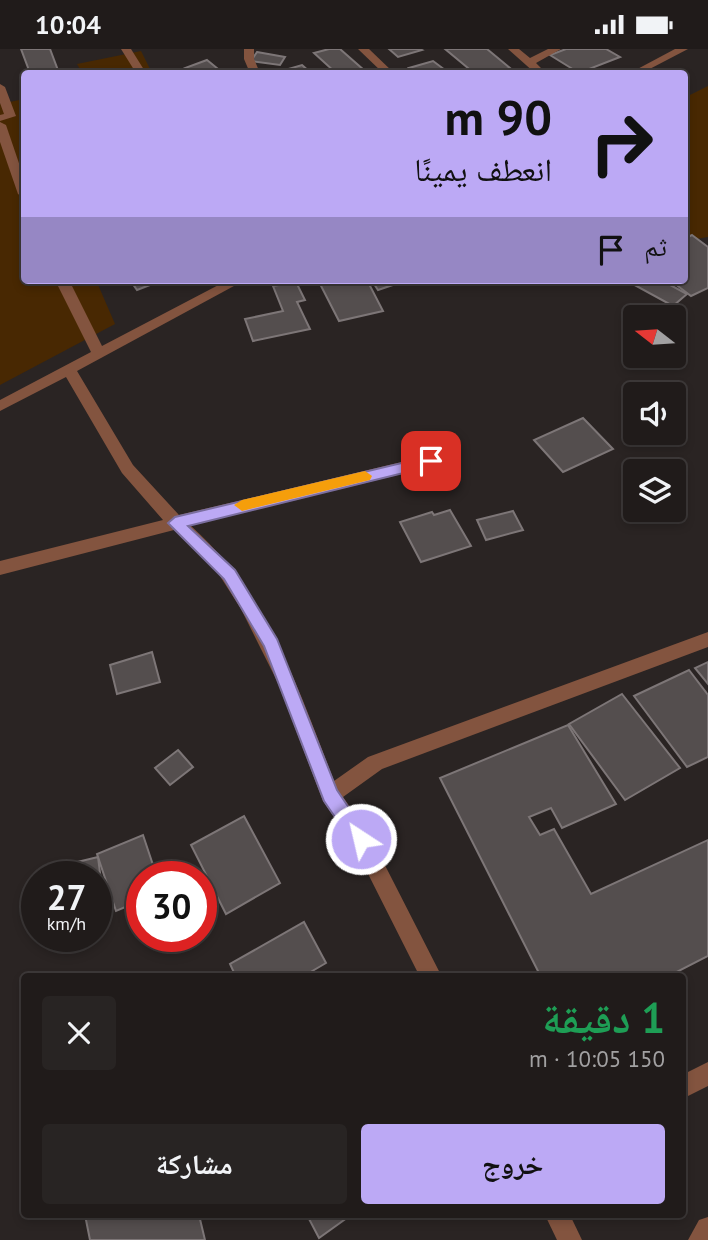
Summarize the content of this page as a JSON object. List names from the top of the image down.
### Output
{
  "north": "left",
  "page": {
    "status": "10:04",
    "turn": ["90 m", "انعطف يمينًا"],
    "then": "ثم",
    "speed": "27 km/h",
    "limit": "30",
    "heading": ["1 دقيقة", "150 m · 10:05"],
    "buttons": ["خروج", "مشاركة"]
  }
}
